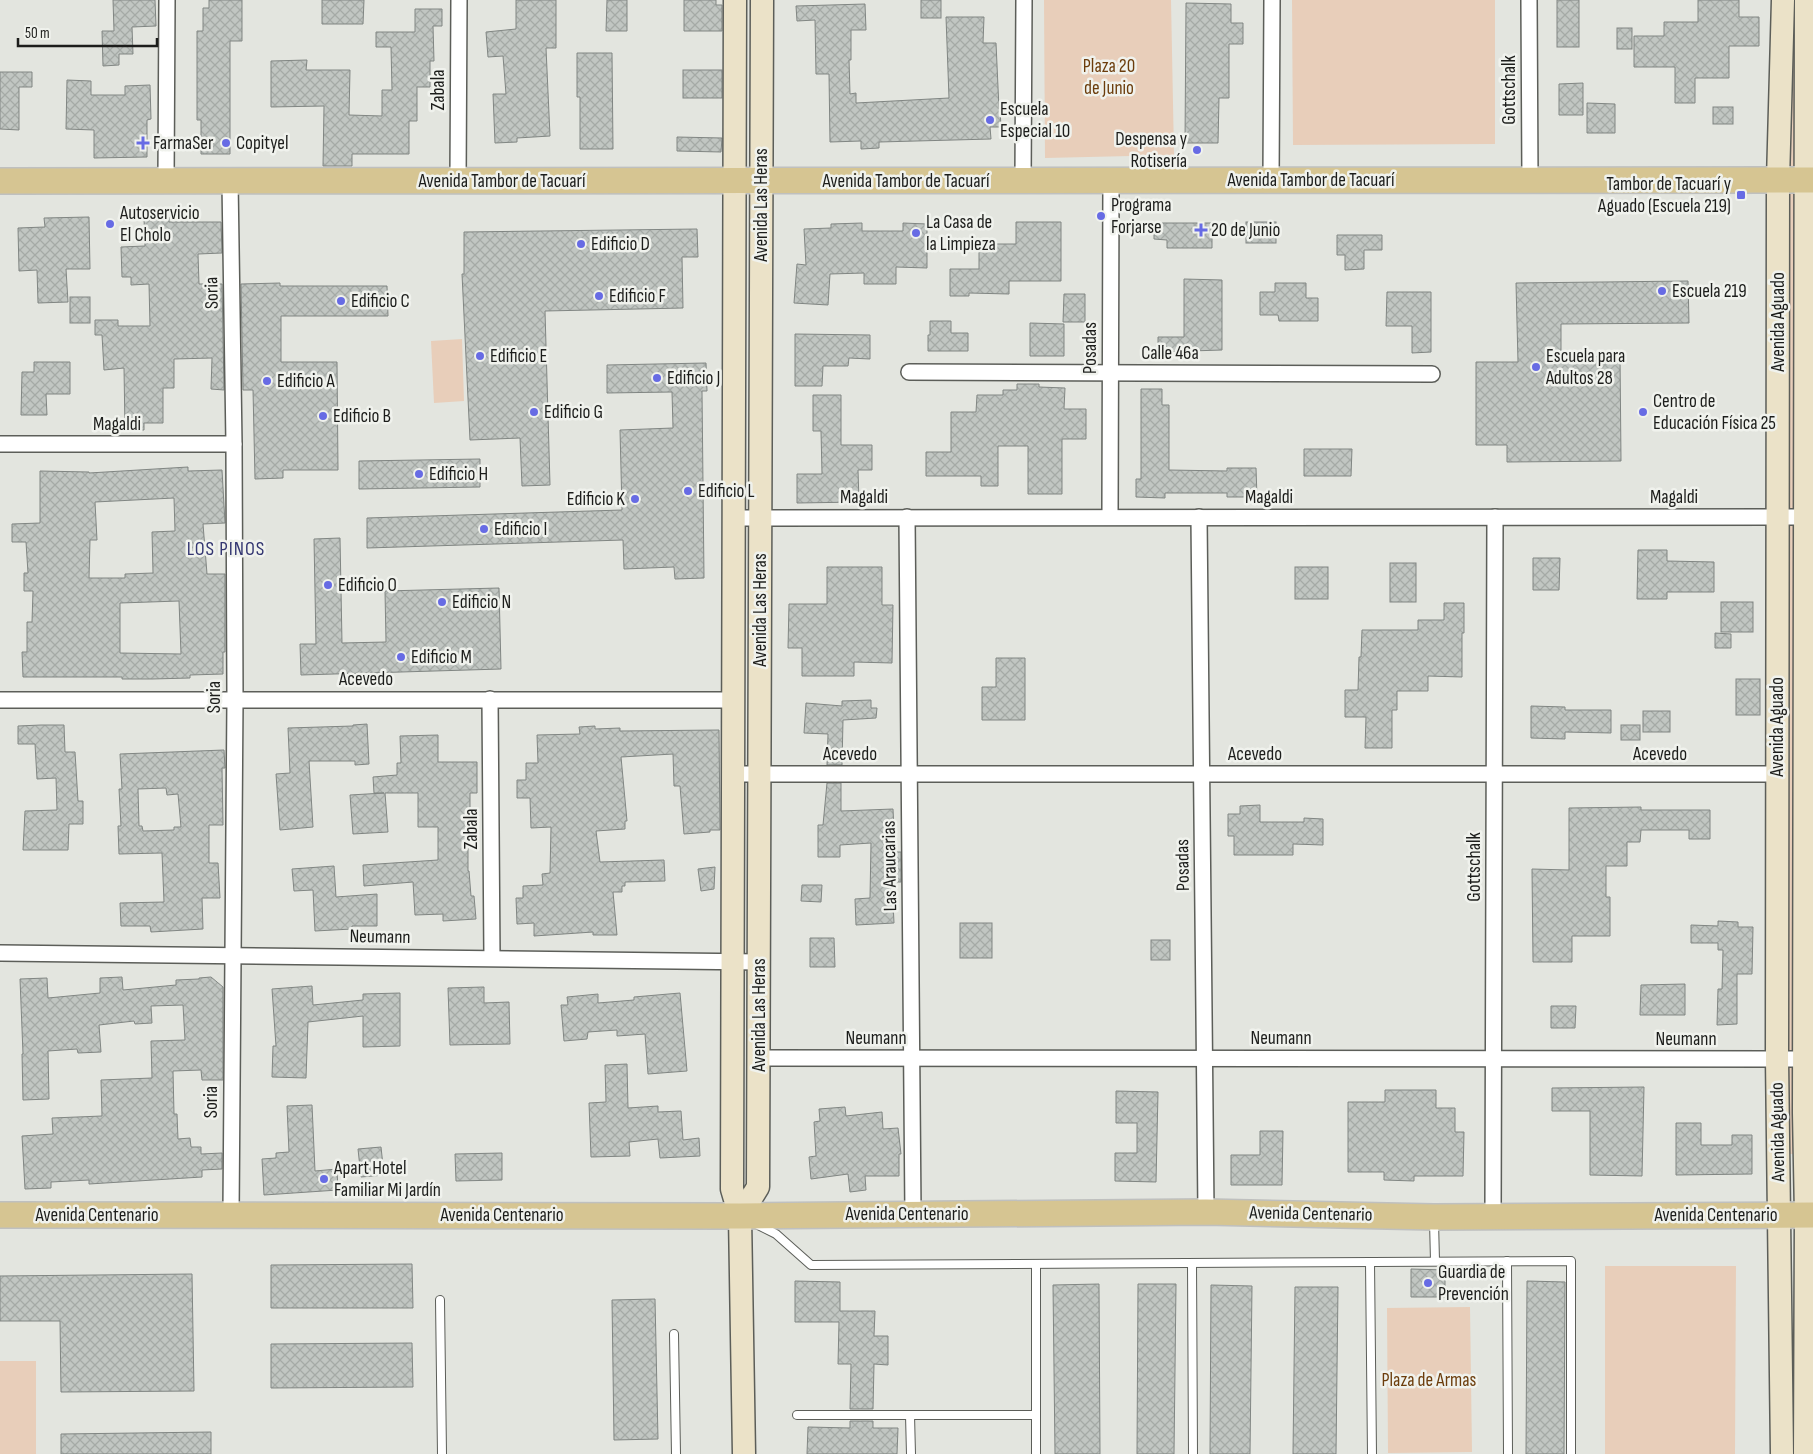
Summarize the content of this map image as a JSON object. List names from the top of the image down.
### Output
{
  "streets": {
    "main road": [
      "Avenida Tambor de Tacuarí",
      "Avenida Las Heras",
      "Avenida Aguado",
      "Avenida Centenario"
    ],
    "street": [
      "Zabala",
      "Gottschalk",
      "Soria",
      "Posadas",
      "Calle 46a",
      "Magaldi",
      "Acevedo",
      "Las Araucarias",
      "Neumann"
    ]
  },
  "crossings": [
    ["Zabala", "Avenida Tambor de Tacuarí"],
    ["Zabala", "Acevedo"],
    ["Zabala", "Neumann"],
    ["Gottschalk", "Avenida Tambor de Tacuarí"],
    ["Gottschalk", "Magaldi"],
    ["Gottschalk", "Acevedo"],
    ["Gottschalk", "Neumann"],
    ["Gottschalk", "Avenida Centenario"],
    ["Avenida Tambor de Tacuarí", "Avenida Las Heras"],
    ["Avenida Tambor de Tacuarí", "Soria"],
    ["Avenida Tambor de Tacuarí", "Avenida Aguado"],
    ["Avenida Tambor de Tacuarí", "Posadas"],
    ["Avenida Las Heras", "Magaldi"],
    ["Avenida Las Heras", "Acevedo"],
    ["Avenida Las Heras", "Neumann"],
    ["Avenida Las Heras", "Avenida Centenario"],
    ["Soria", "Magaldi"],
    ["Soria", "Acevedo"],
    ["Soria", "Neumann"],
    ["Soria", "Avenida Centenario"],
    ["Avenida Aguado", "Magaldi"],
    ["Avenida Aguado", "Acevedo"],
    ["Avenida Aguado", "Neumann"],
    ["Avenida Aguado", "Avenida Centenario"],
    ["Posadas", "Calle 46a"],
    ["Posadas", "Magaldi"],
    ["Posadas", "Acevedo"],
    ["Posadas", "Neumann"],
    ["Posadas", "Avenida Centenario"],
    ["Magaldi", "Las Araucarias"],
    ["Acevedo", "Las Araucarias"],
    ["Las Araucarias", "Neumann"],
    ["Las Araucarias", "Avenida Centenario"]
  ],
  "districts": ["LOS PINOS"],
  "parks": ["Plaza 20 de Junio", "Plaza de Armas"],
  "places": {
    "other": [
      "Escuela Especial 10",
      "Copityel",
      "Despensa y Rotisería",
      "Programa Forjarse",
      "Autoservicio El Cholo",
      "La Casa de la Limpieza",
      "Edificio D",
      "Escuela 219",
      "Edificio F",
      "Edificio C",
      "Edificio E",
      "Escuela para Adultos 28",
      "Edificio J",
      "Edificio A",
      "Edificio G",
      "Centro de Educación Física 25",
      "Edificio B",
      "Edificio H",
      "Edificio L",
      "Edificio K",
      "Edificio I",
      "Edificio O",
      "Edificio N",
      "Edificio M",
      "Apart Hotel Familiar Mi Jardín",
      "Guardia de Prevención"
    ],
    "health": ["FarmaSer", "20 de Junio"],
    "transit": ["Tambor de Tacuarí y Aguado (Escuela 219)"]
  },
  "scale_bar": "50 m"
}
